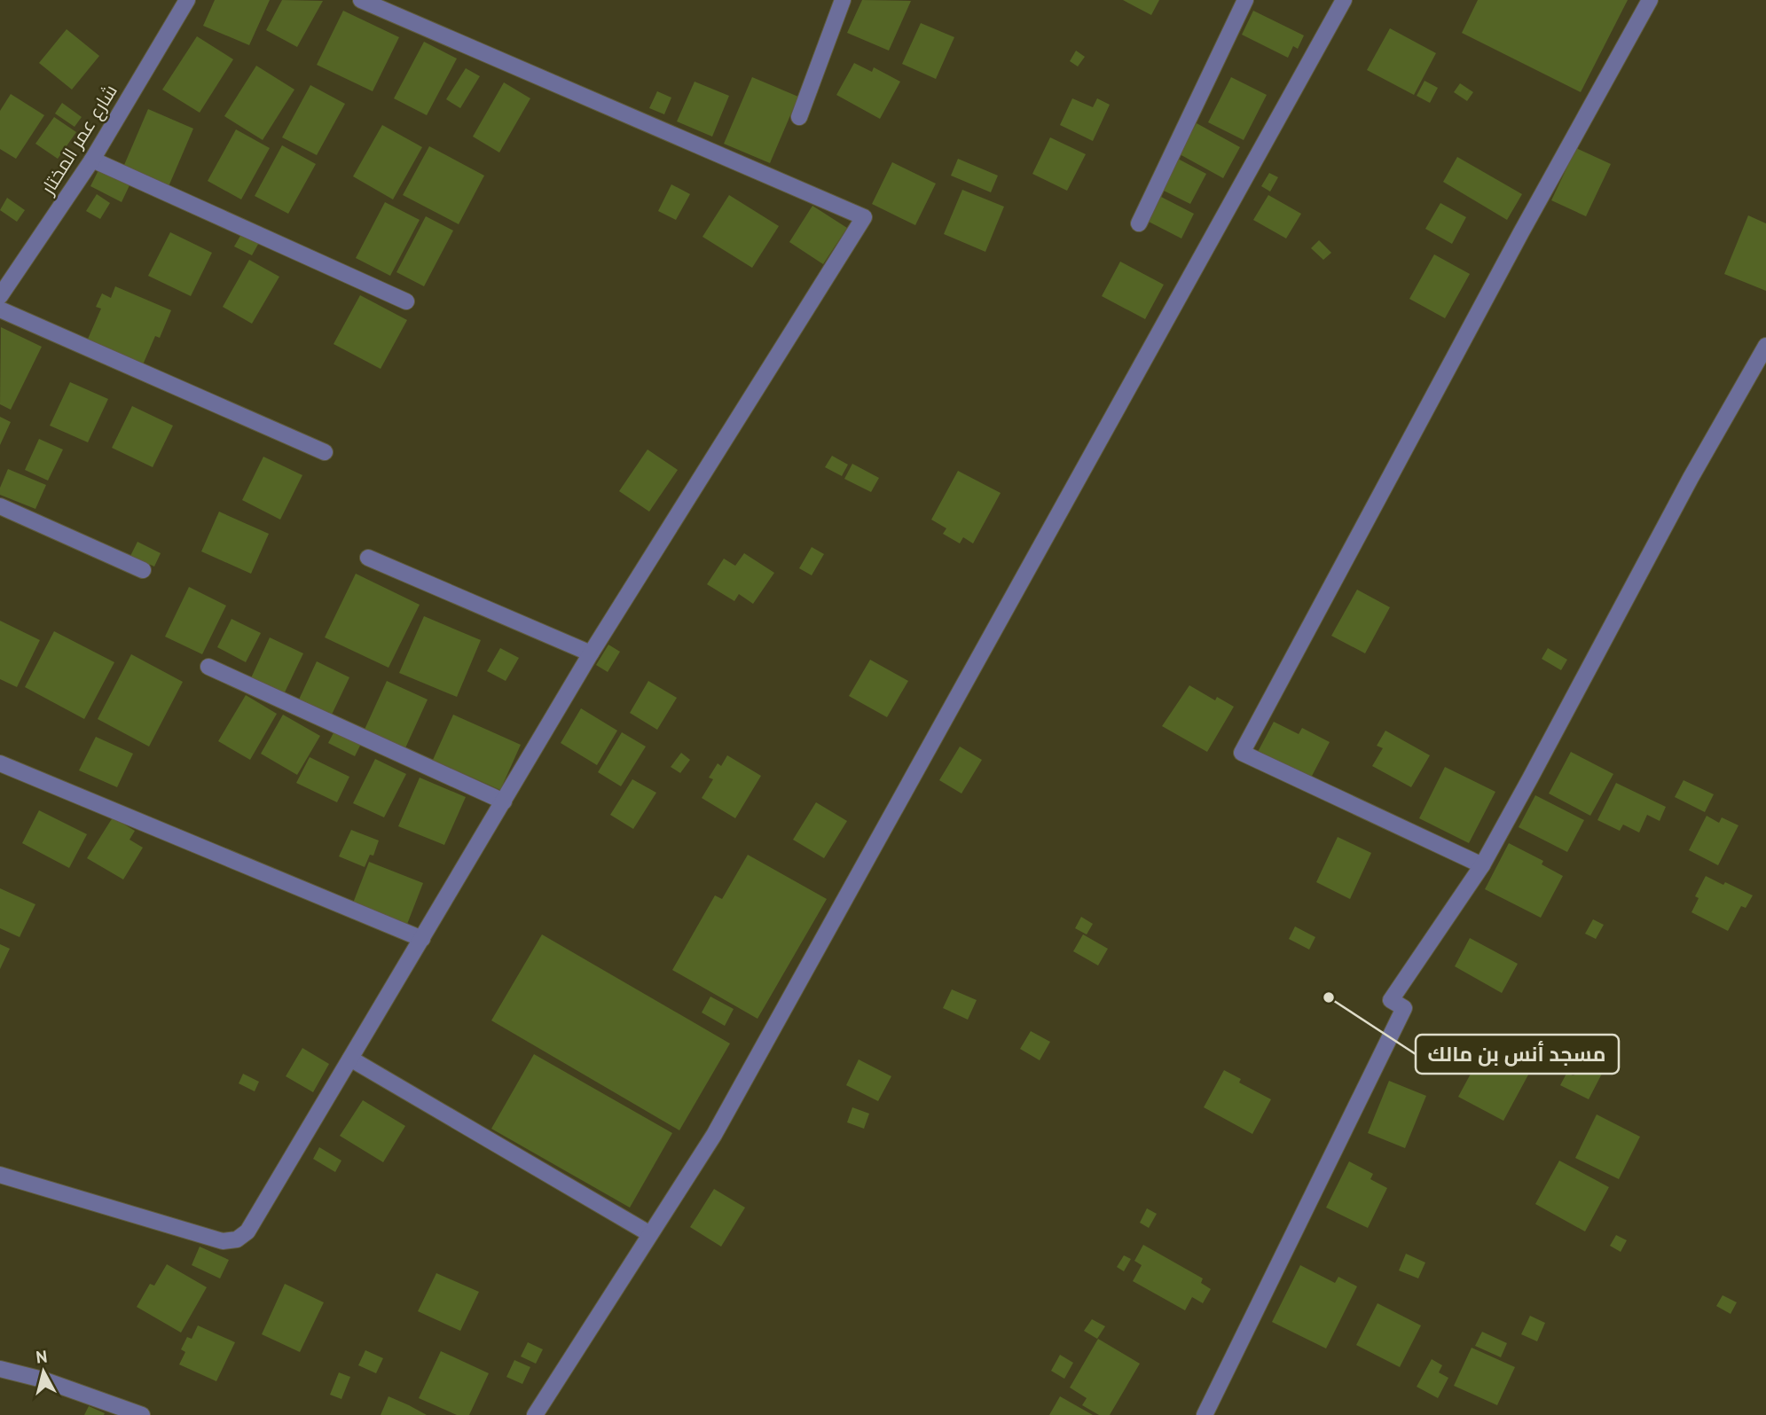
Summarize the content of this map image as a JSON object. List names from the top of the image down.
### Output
{
  "streets": {
    "street": ["شارع عمر المختار"]
  },
  "places": ["مسجد أنس بن مالك"],
  "north": "top"
}
